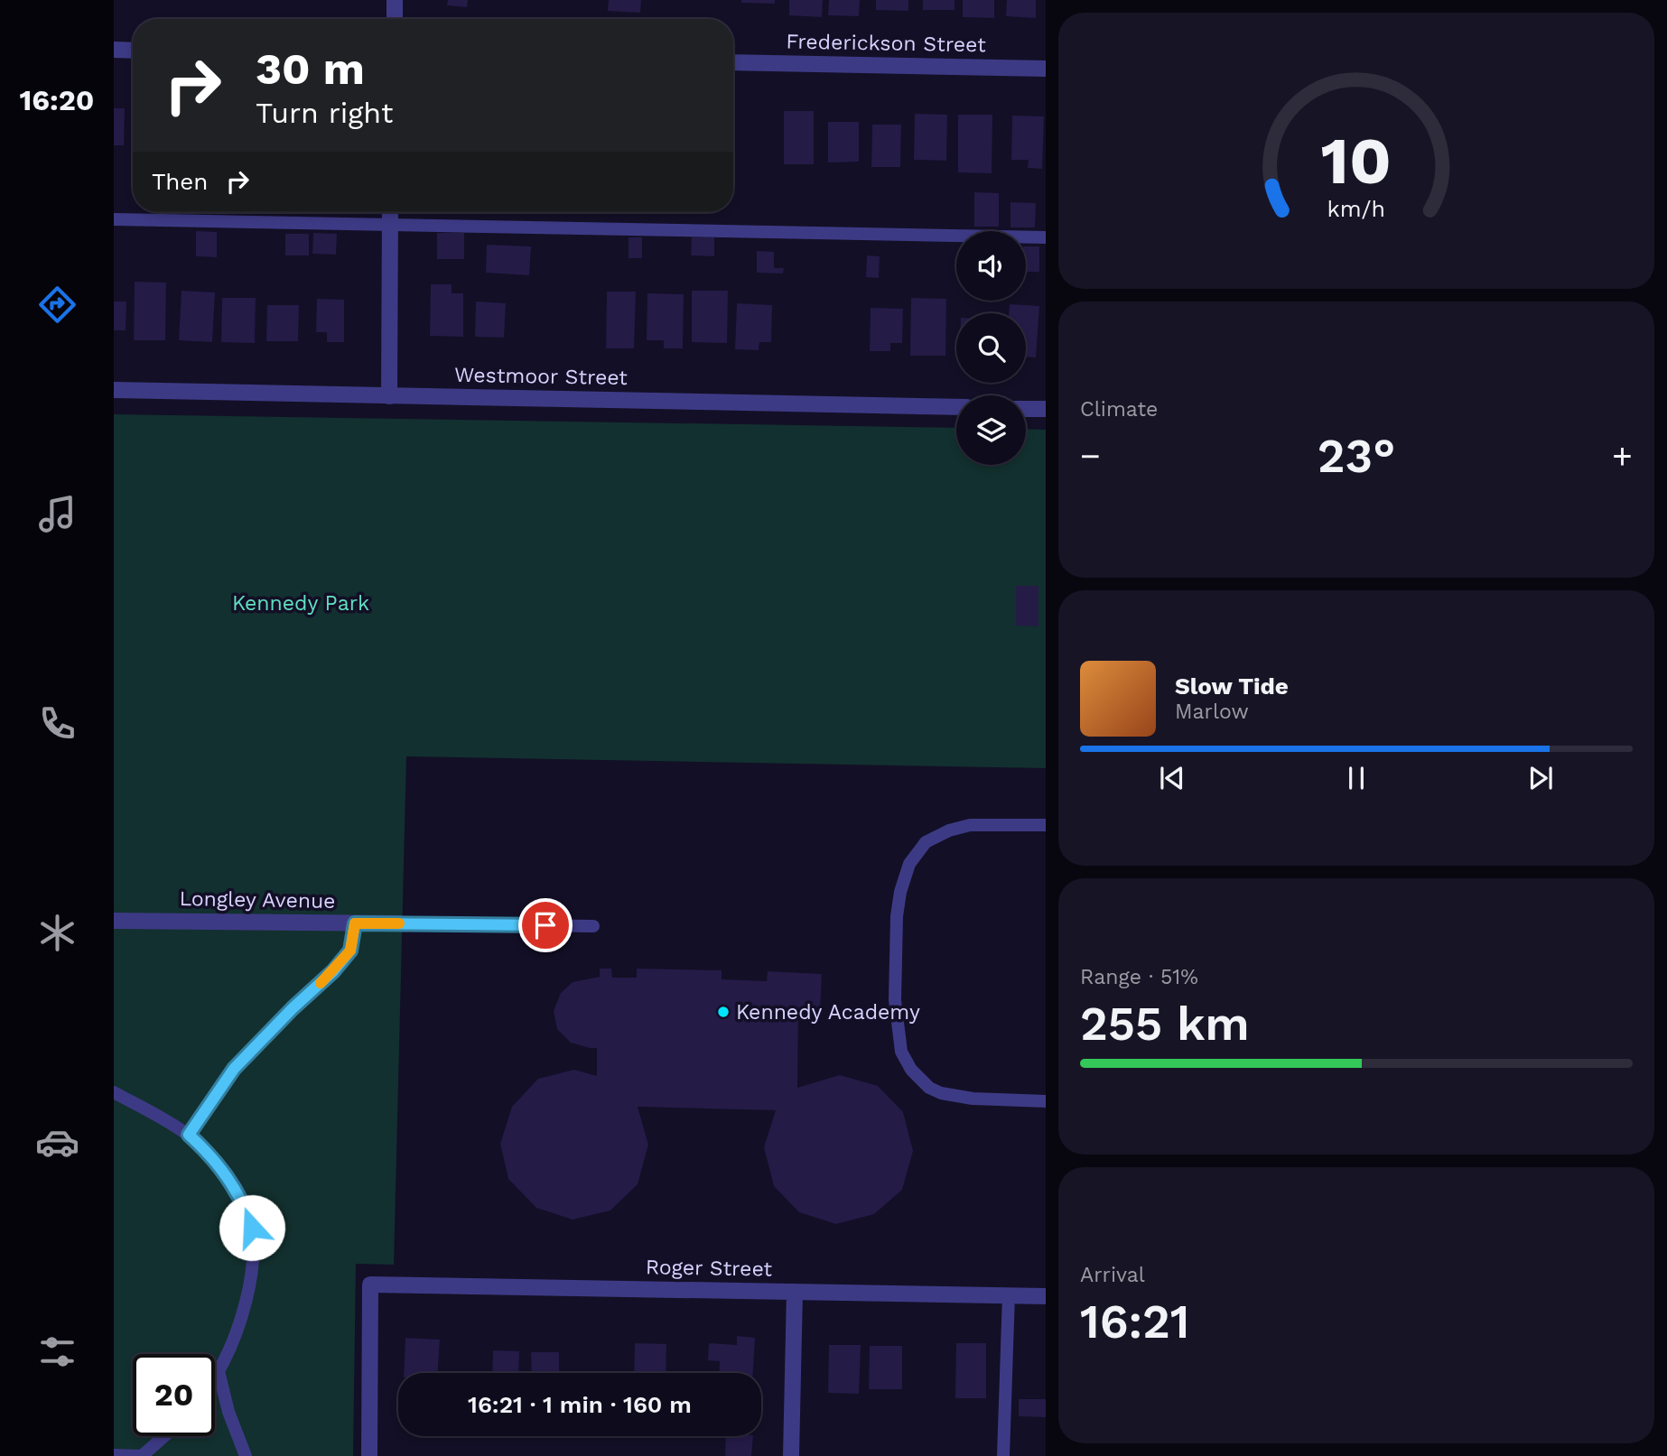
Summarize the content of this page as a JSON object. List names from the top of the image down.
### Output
{
  "streets": {
    "street": [
      "Frederickson Street",
      "Westmoor Street",
      "Longley Avenue",
      "Roger Street"
    ]
  },
  "parks": ["Kennedy Park"],
  "places": ["Kennedy Academy"],
  "page": {
    "tabs": "16:20",
    "turn": ["30 m", "Turn right"],
    "then": "Then",
    "tile": [
      "Climate",
      ["Range · 51%", "255 km"],
      ["Arrival", "16:21"]
    ],
    "heat": ["−", "23°", "+"],
    "song": ["Slow Tide", "Marlow"],
    "limit": "20",
    "trip": "16:21 · 1 min · 160 m",
    "gauge": ["10", "km/h"]
  }
}
